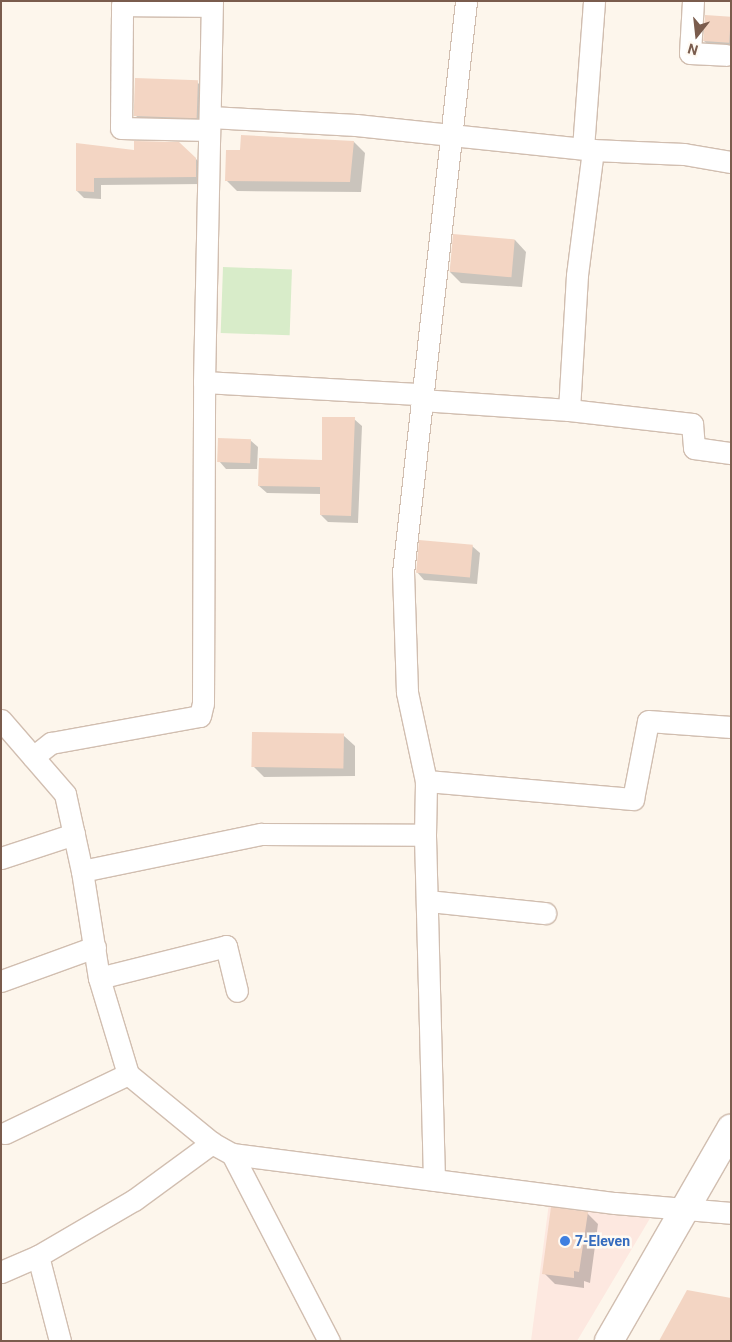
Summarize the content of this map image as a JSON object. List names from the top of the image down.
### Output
{
  "places": ["7-Eleven"],
  "north": "bottom"
}
